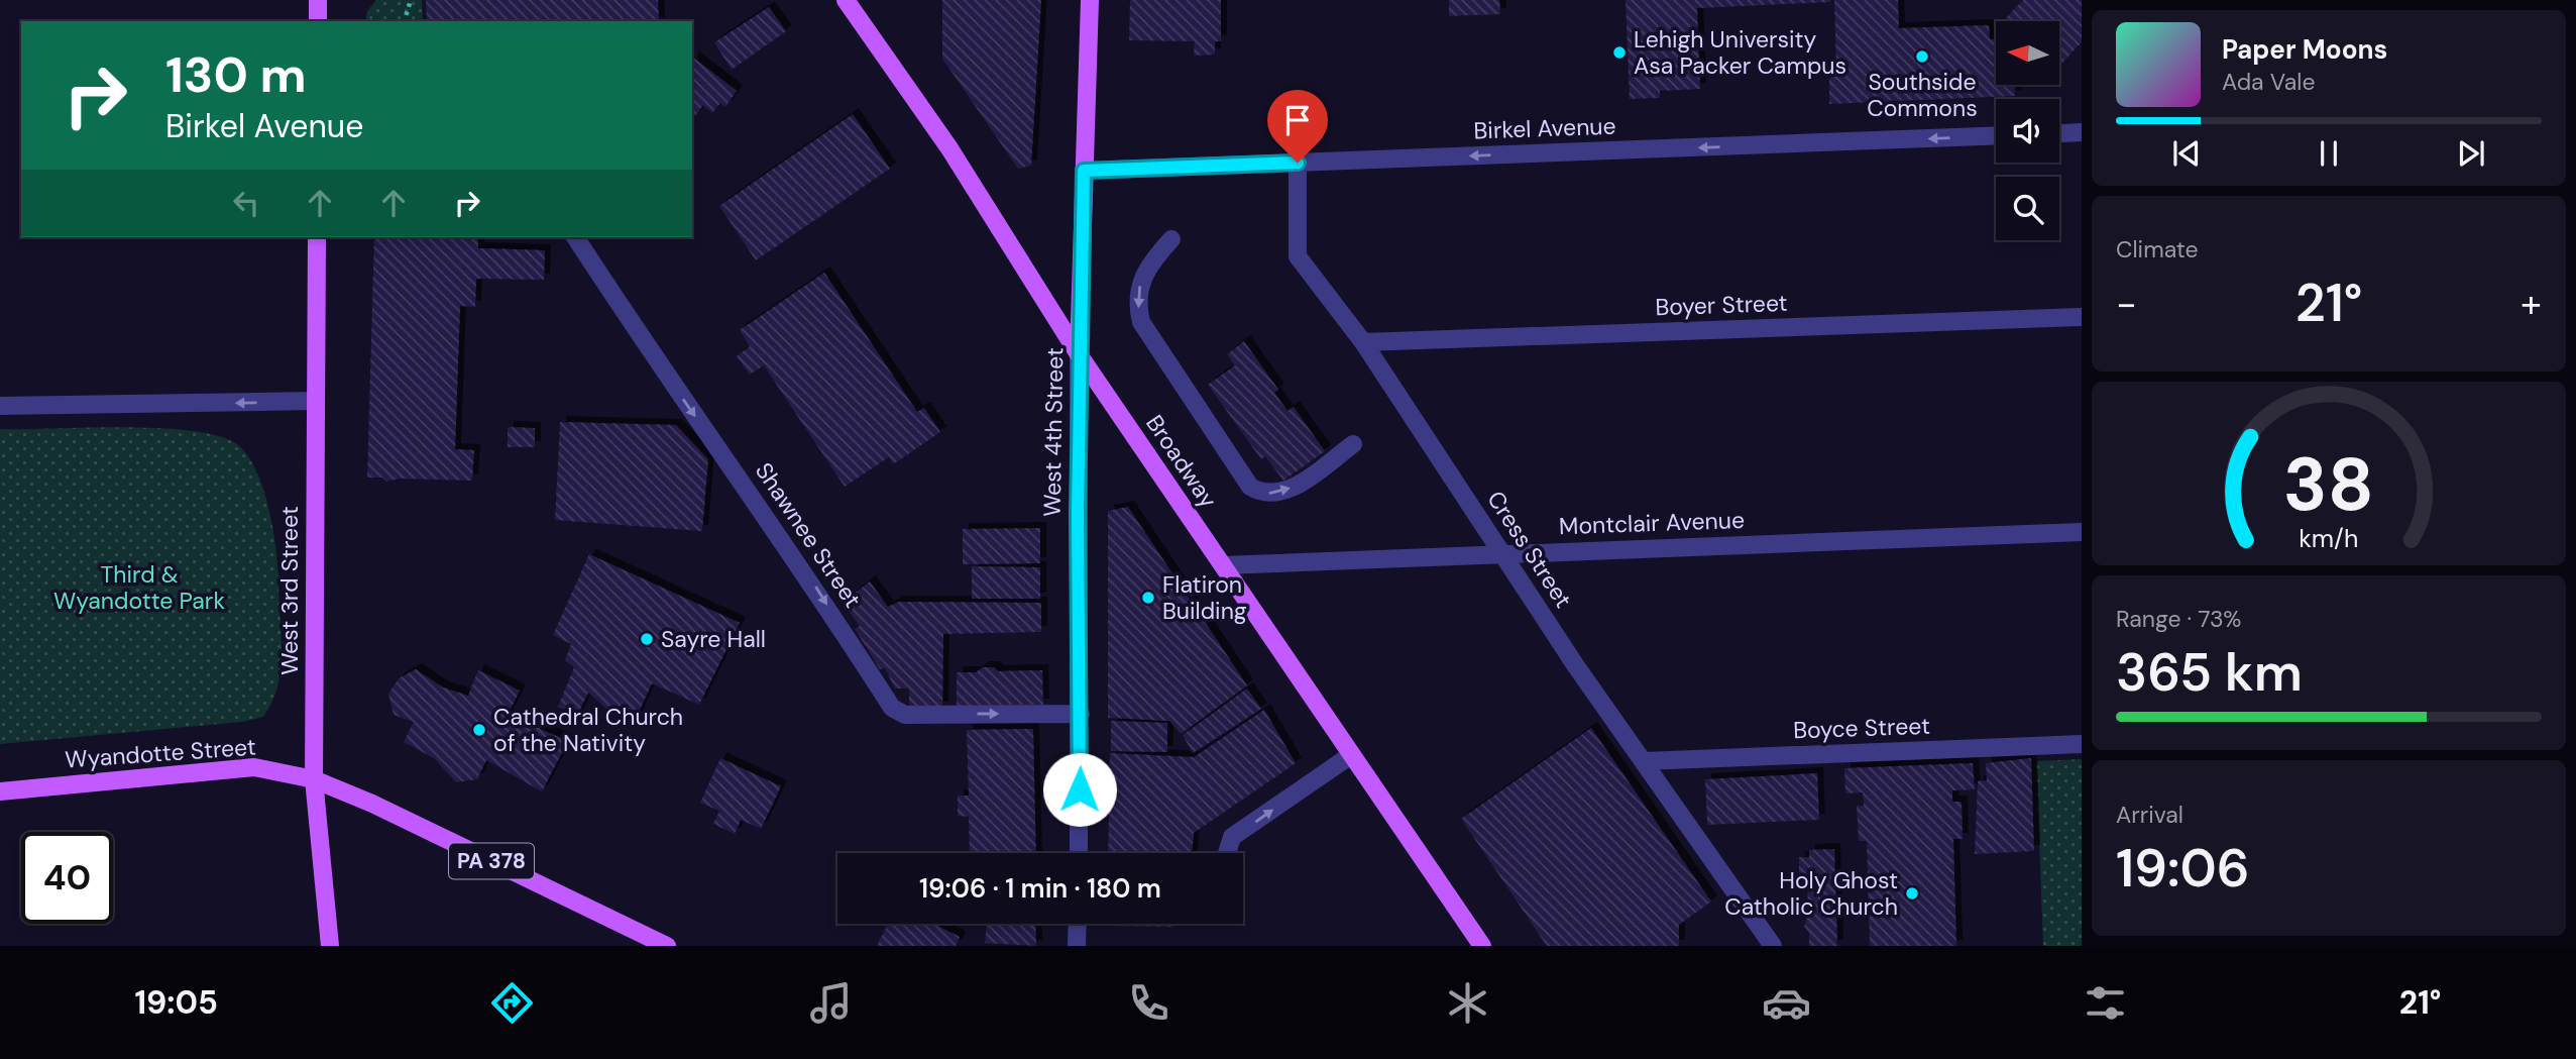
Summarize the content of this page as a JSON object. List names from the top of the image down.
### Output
{
  "streets": {
    "main road": [
      "West 4th Street",
      "Broadway",
      "West 3rd Street",
      "Wyandotte Street",
      "PA 378"
    ],
    "street": [
      "Birkel Avenue",
      "Boyer Street",
      "Montclair Avenue",
      "Shawnee Street",
      "Cress Street",
      "Boyce Street"
    ]
  },
  "crossings": [
    ["Birkel Avenue", "West 4th Street"],
    ["Birkel Avenue", "Cress Street"],
    ["Boyer Street", "Cress Street"],
    ["West 4th Street", "Broadway"],
    ["West 4th Street", "Shawnee Street"],
    ["Broadway", "Montclair Avenue"],
    ["Montclair Avenue", "Cress Street"],
    ["Cress Street", "Boyce Street"],
    ["West 3rd Street", "Wyandotte Street"]
  ],
  "one_way": ["Birkel Avenue", "Shawnee Street"],
  "parks": ["Third & Wyandotte Park"],
  "places": [
    "Lehigh University Asa Packer Campus",
    "Southside Commons",
    "Flatiron Building",
    "Sayre Hall",
    "Cathedral Church of the Nativity",
    "Holy Ghost Catholic Church"
  ],
  "north": "left",
  "page": {
    "turn": ["130 m", "Birkel Avenue"],
    "song": ["Paper Moons", "Ada Vale"],
    "tile": [
      "Climate",
      ["Range · 73%", "365 km"],
      ["Arrival", "19:06"]
    ],
    "heat": ["−", "21°", "+"],
    "limit": "40",
    "trip": "19:06 · 1 min · 180 m",
    "tabs": ["19:05", "21°"],
    "gauge": ["38", "km/h"]
  }
}
